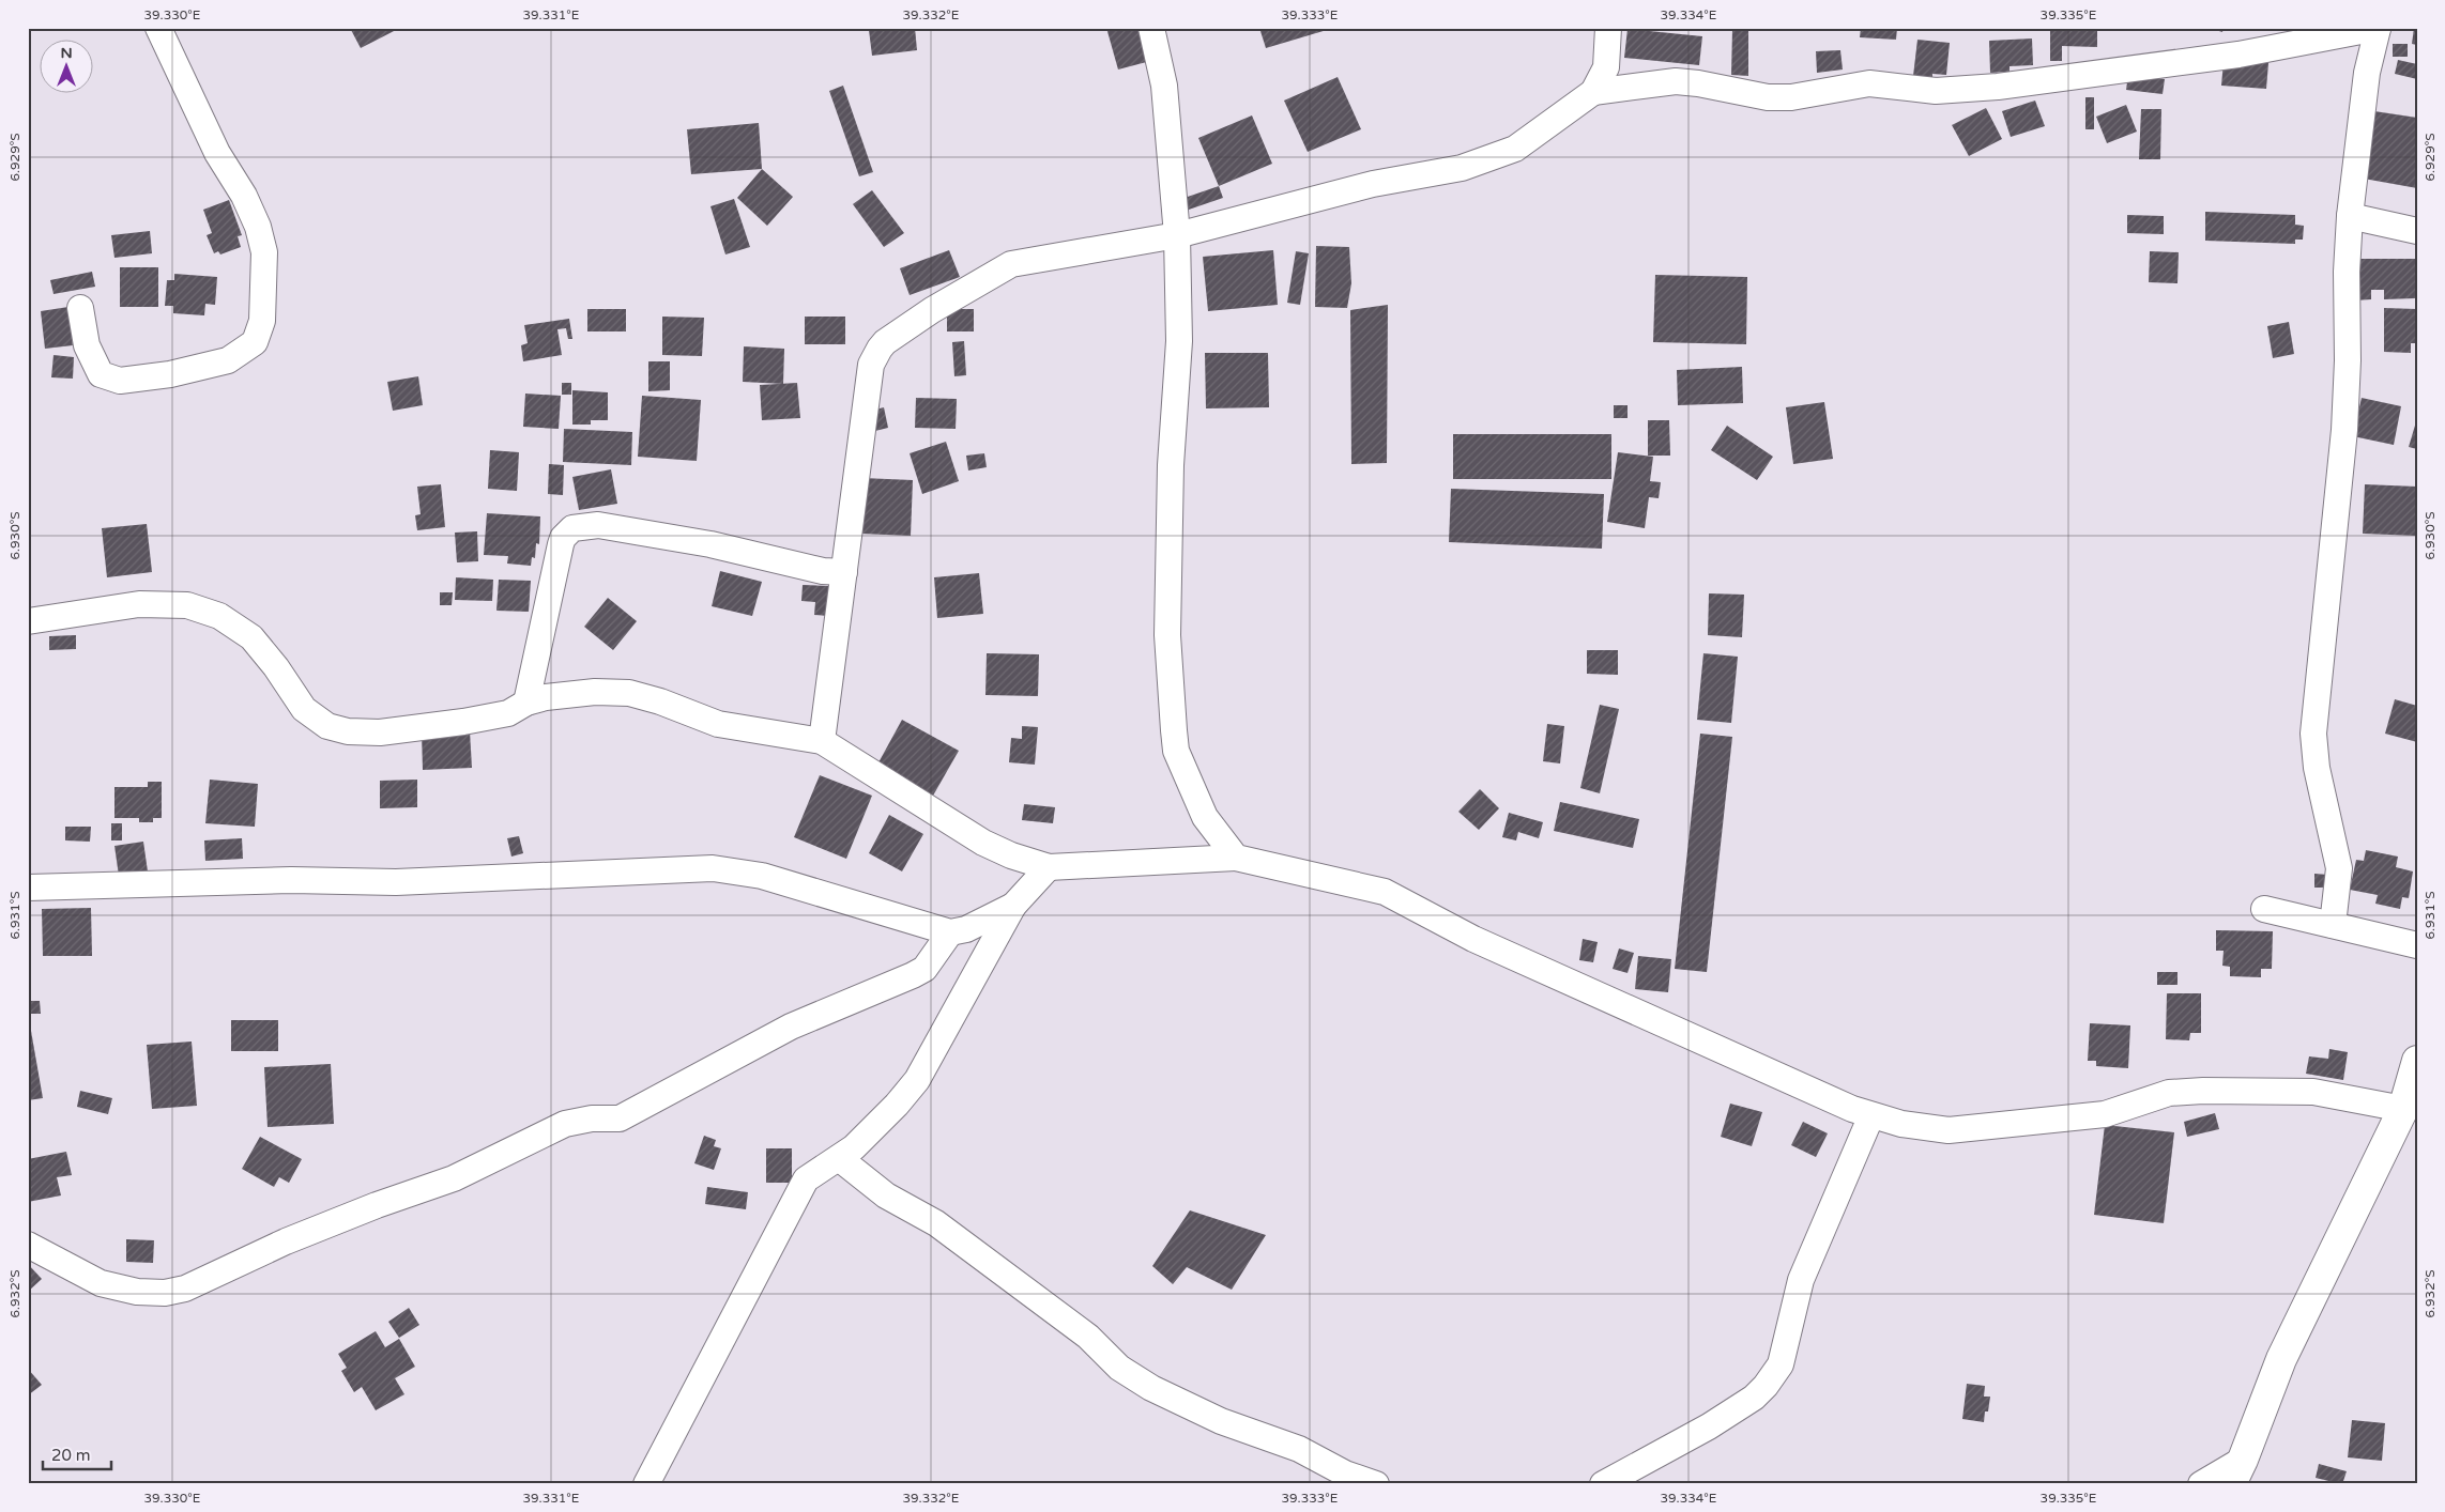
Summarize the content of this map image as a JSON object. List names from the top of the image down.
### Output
{
  "scale_bar": "20 m",
  "north": "top",
  "coordinates": [
    "39.330°E",
    "39.331°E",
    "39.332°E",
    "39.333°E",
    "39.334°E",
    "39.335°E",
    "6.929°S",
    "6.930°S",
    "6.931°S",
    "6.932°S"
  ]
}
